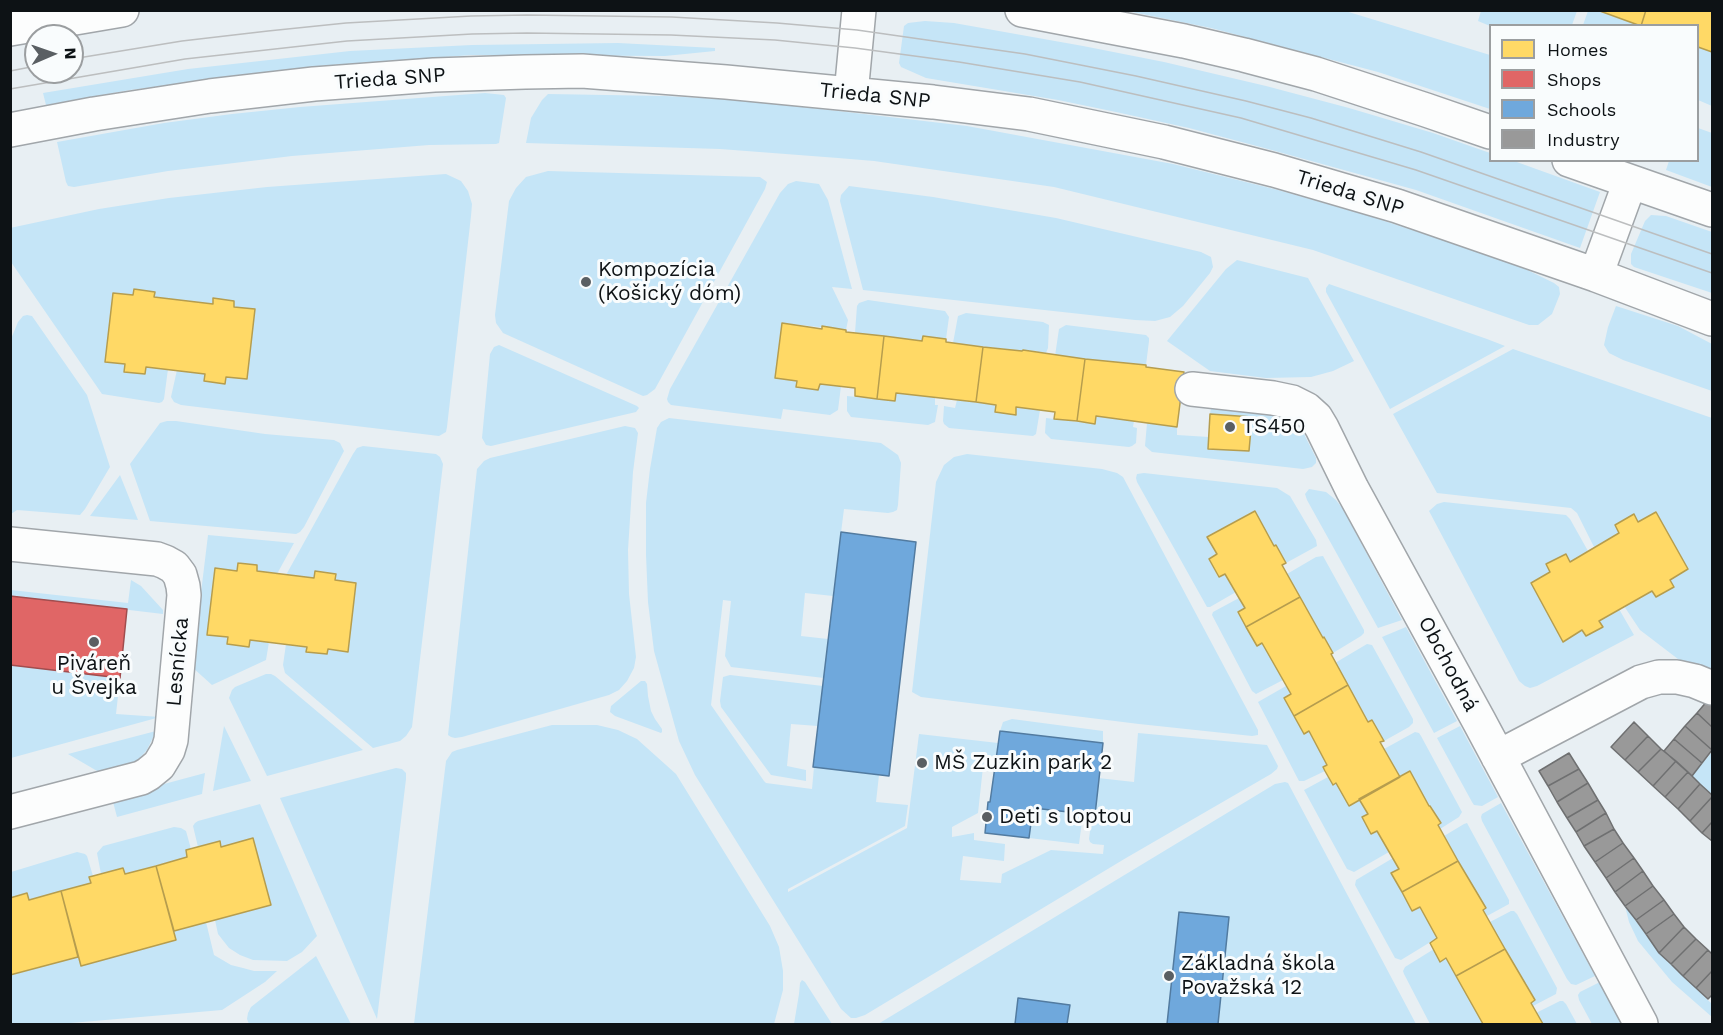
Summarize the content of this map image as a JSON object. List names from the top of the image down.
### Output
{
  "streets": {
    "street": ["Trieda SNP", "Lesnícka", "Obchodná"]
  },
  "places": [
    "Kompozícia (Košický dóm)",
    "TS450",
    "Piváreň u Švejka",
    "MŠ Zuzkin park 2",
    "Deti s loptou",
    "Základná škola Považská 12"
  ],
  "legend": [
    "Homes",
    "Shops",
    "Schools",
    "Industry"
  ],
  "north": "right"
}
